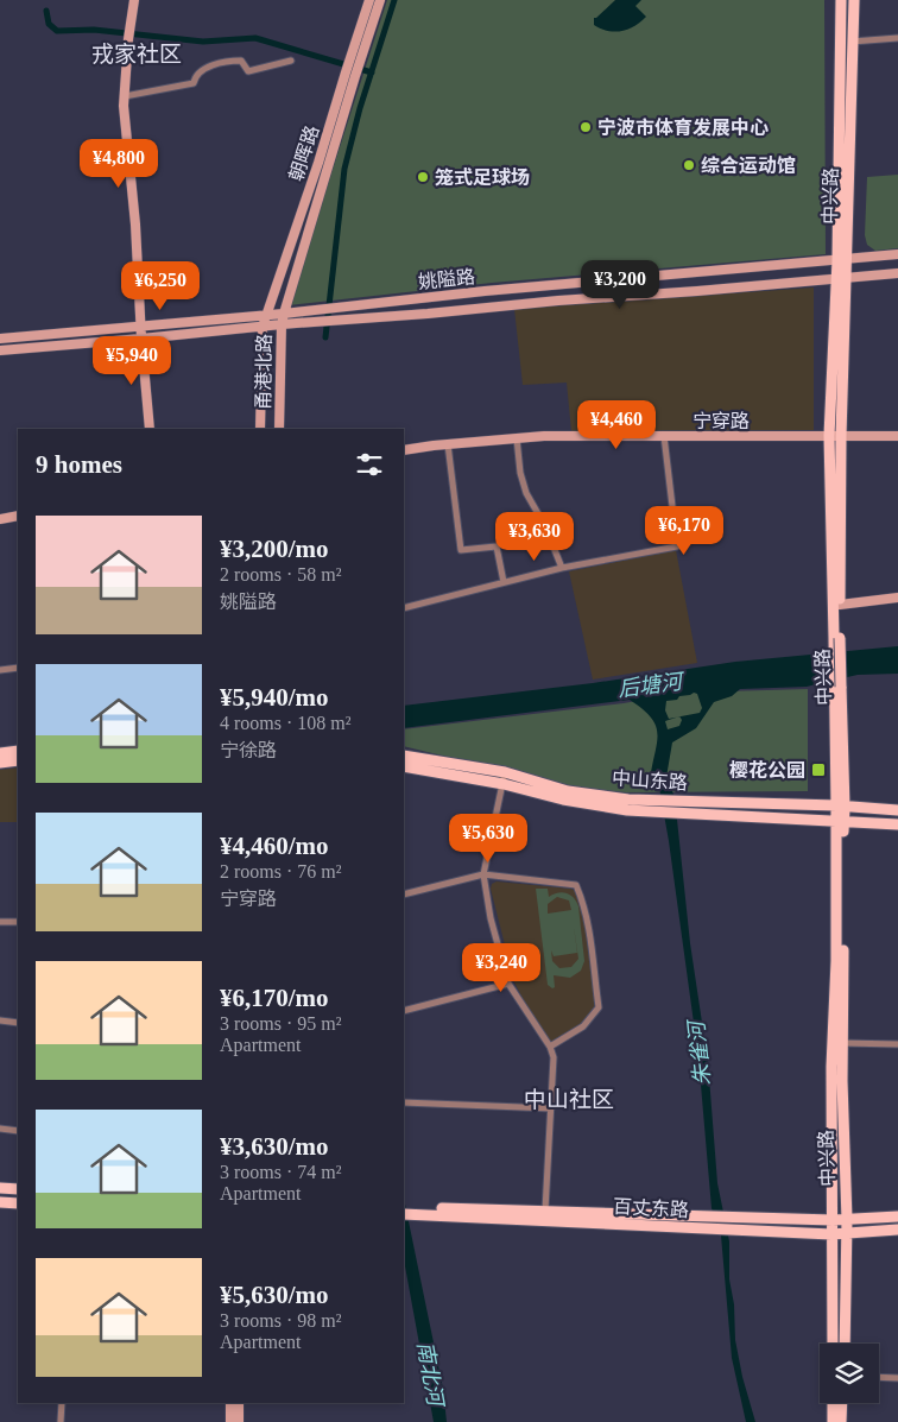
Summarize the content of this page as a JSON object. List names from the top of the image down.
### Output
{
  "streets": {
    "main road": [
      "朝晖路",
      "中兴路",
      "姚隘路",
      "甬港北路",
      "宁穿路",
      "中山东路",
      "百丈东路"
    ]
  },
  "crossings": [
    ["朝晖路", "姚隘路"],
    ["朝晖路", "甬港北路"],
    ["中兴路", "姚隘路"],
    ["中兴路", "宁穿路"],
    ["中兴路", "中山东路"],
    ["中兴路", "百丈东路"],
    ["姚隘路", "甬港北路"]
  ],
  "districts": ["戎家社区", "中山社区"],
  "water": ["后塘河", "朱雀河", "南北河"],
  "places": {
    "other": ["宁波市体育发展中心", "综合运动馆", "笼式足球场"],
    "transit": ["樱花公园"]
  },
  "page": {
    "price": [
      "¥4,800",
      "¥3,200",
      "¥6,250",
      "¥5,940",
      "¥4,460",
      "¥6,170",
      "¥3,630",
      "¥5,630",
      "¥3,240"
    ],
    "heading": "9 homes",
    "list": [
      {
        "name": "¥3,200/mo",
        "note": "2 rooms · 58 m² · 姚隘路"
      },
      {
        "name": "¥5,940/mo",
        "note": "4 rooms · 108 m² · 宁徐路"
      },
      {
        "name": "¥4,460/mo",
        "note": "2 rooms · 76 m² · 宁穿路"
      },
      {
        "name": "¥6,170/mo",
        "note": "3 rooms · 95 m² · Apartment"
      },
      {
        "name": "¥3,630/mo",
        "note": "3 rooms · 74 m² · Apartment"
      },
      {
        "name": "¥5,630/mo",
        "note": "3 rooms · 98 m² · Apartment"
      }
    ]
  }
}
